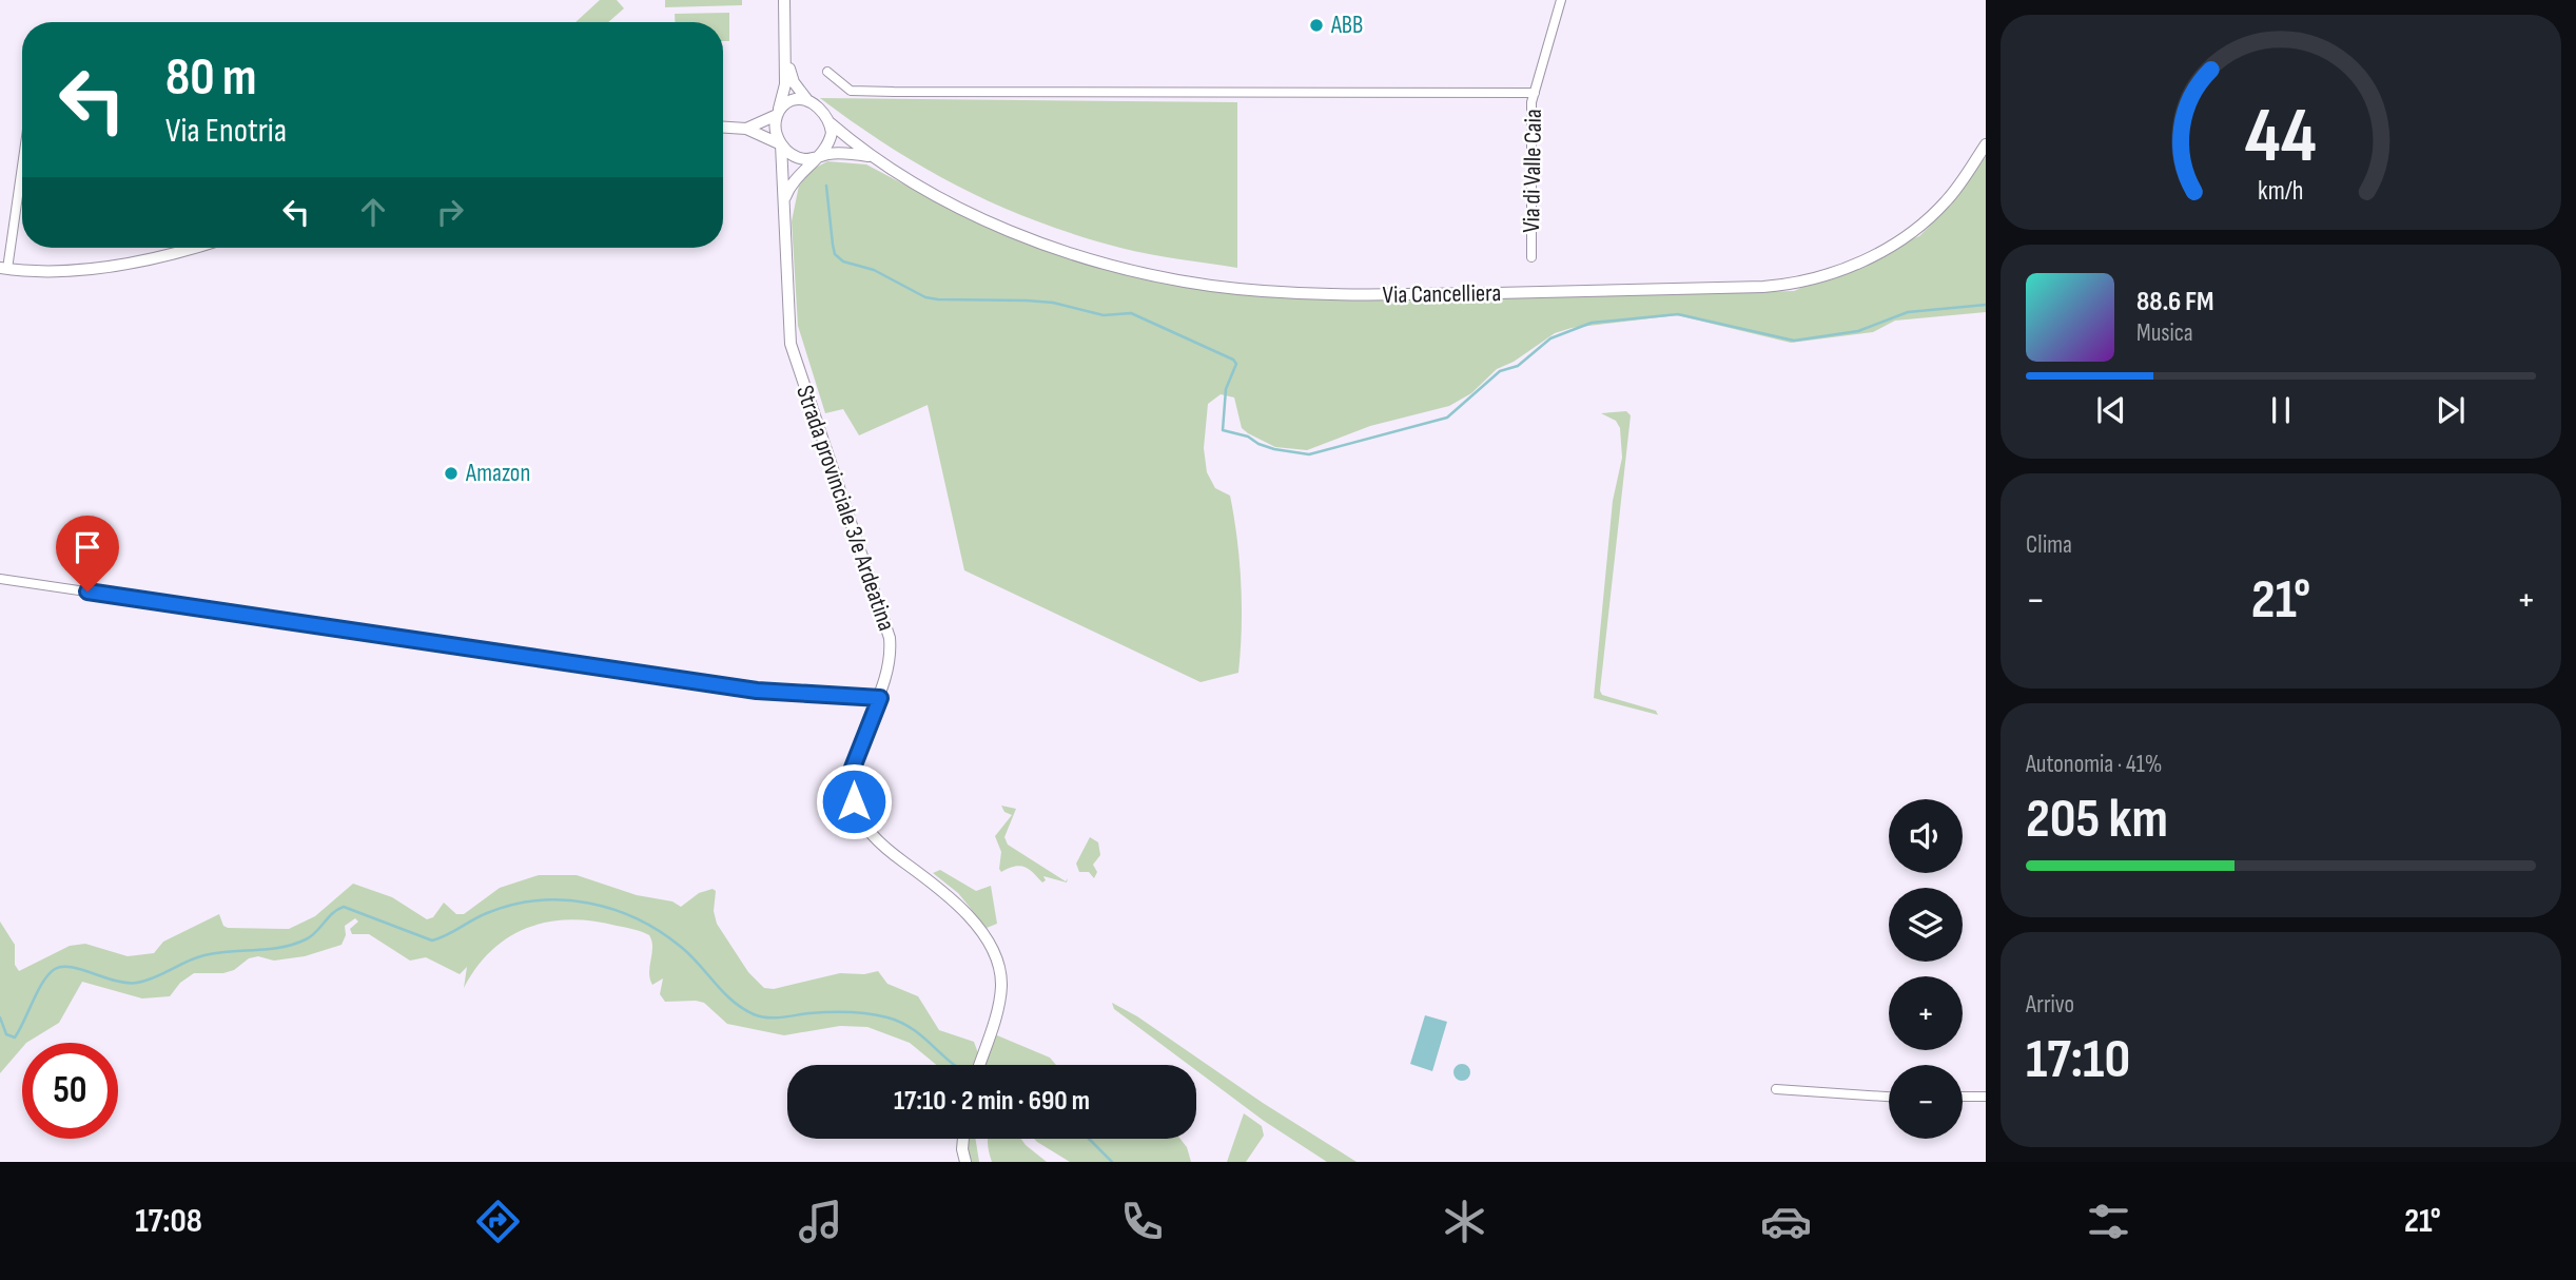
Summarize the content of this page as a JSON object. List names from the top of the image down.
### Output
{
  "streets": {
    "street": ["Via di Valle Caia", "Via Cancelliera", "Strada provinciale 3/e Ardeatina"]
  },
  "crossings": [
    ["Via Cancelliera", "Strada provinciale 3/e Ardeatina"]
  ],
  "places": ["ABB", "Amazon"],
  "page": {
    "turn": ["80 m", "Via Enotria"],
    "song": ["88.6 FM", "Musica"],
    "tile": [
      "Clima",
      ["Autonomia · 41%", "205 km"],
      ["Arrivo", "17:10"]
    ],
    "heat": ["−", "21°", "+"],
    "map_buttons": ["+", "−"],
    "limit": "50",
    "trip": "17:10 · 2 min · 690 m",
    "tabs": ["17:08", "21°"],
    "gauge": ["44", "km/h"]
  }
}
